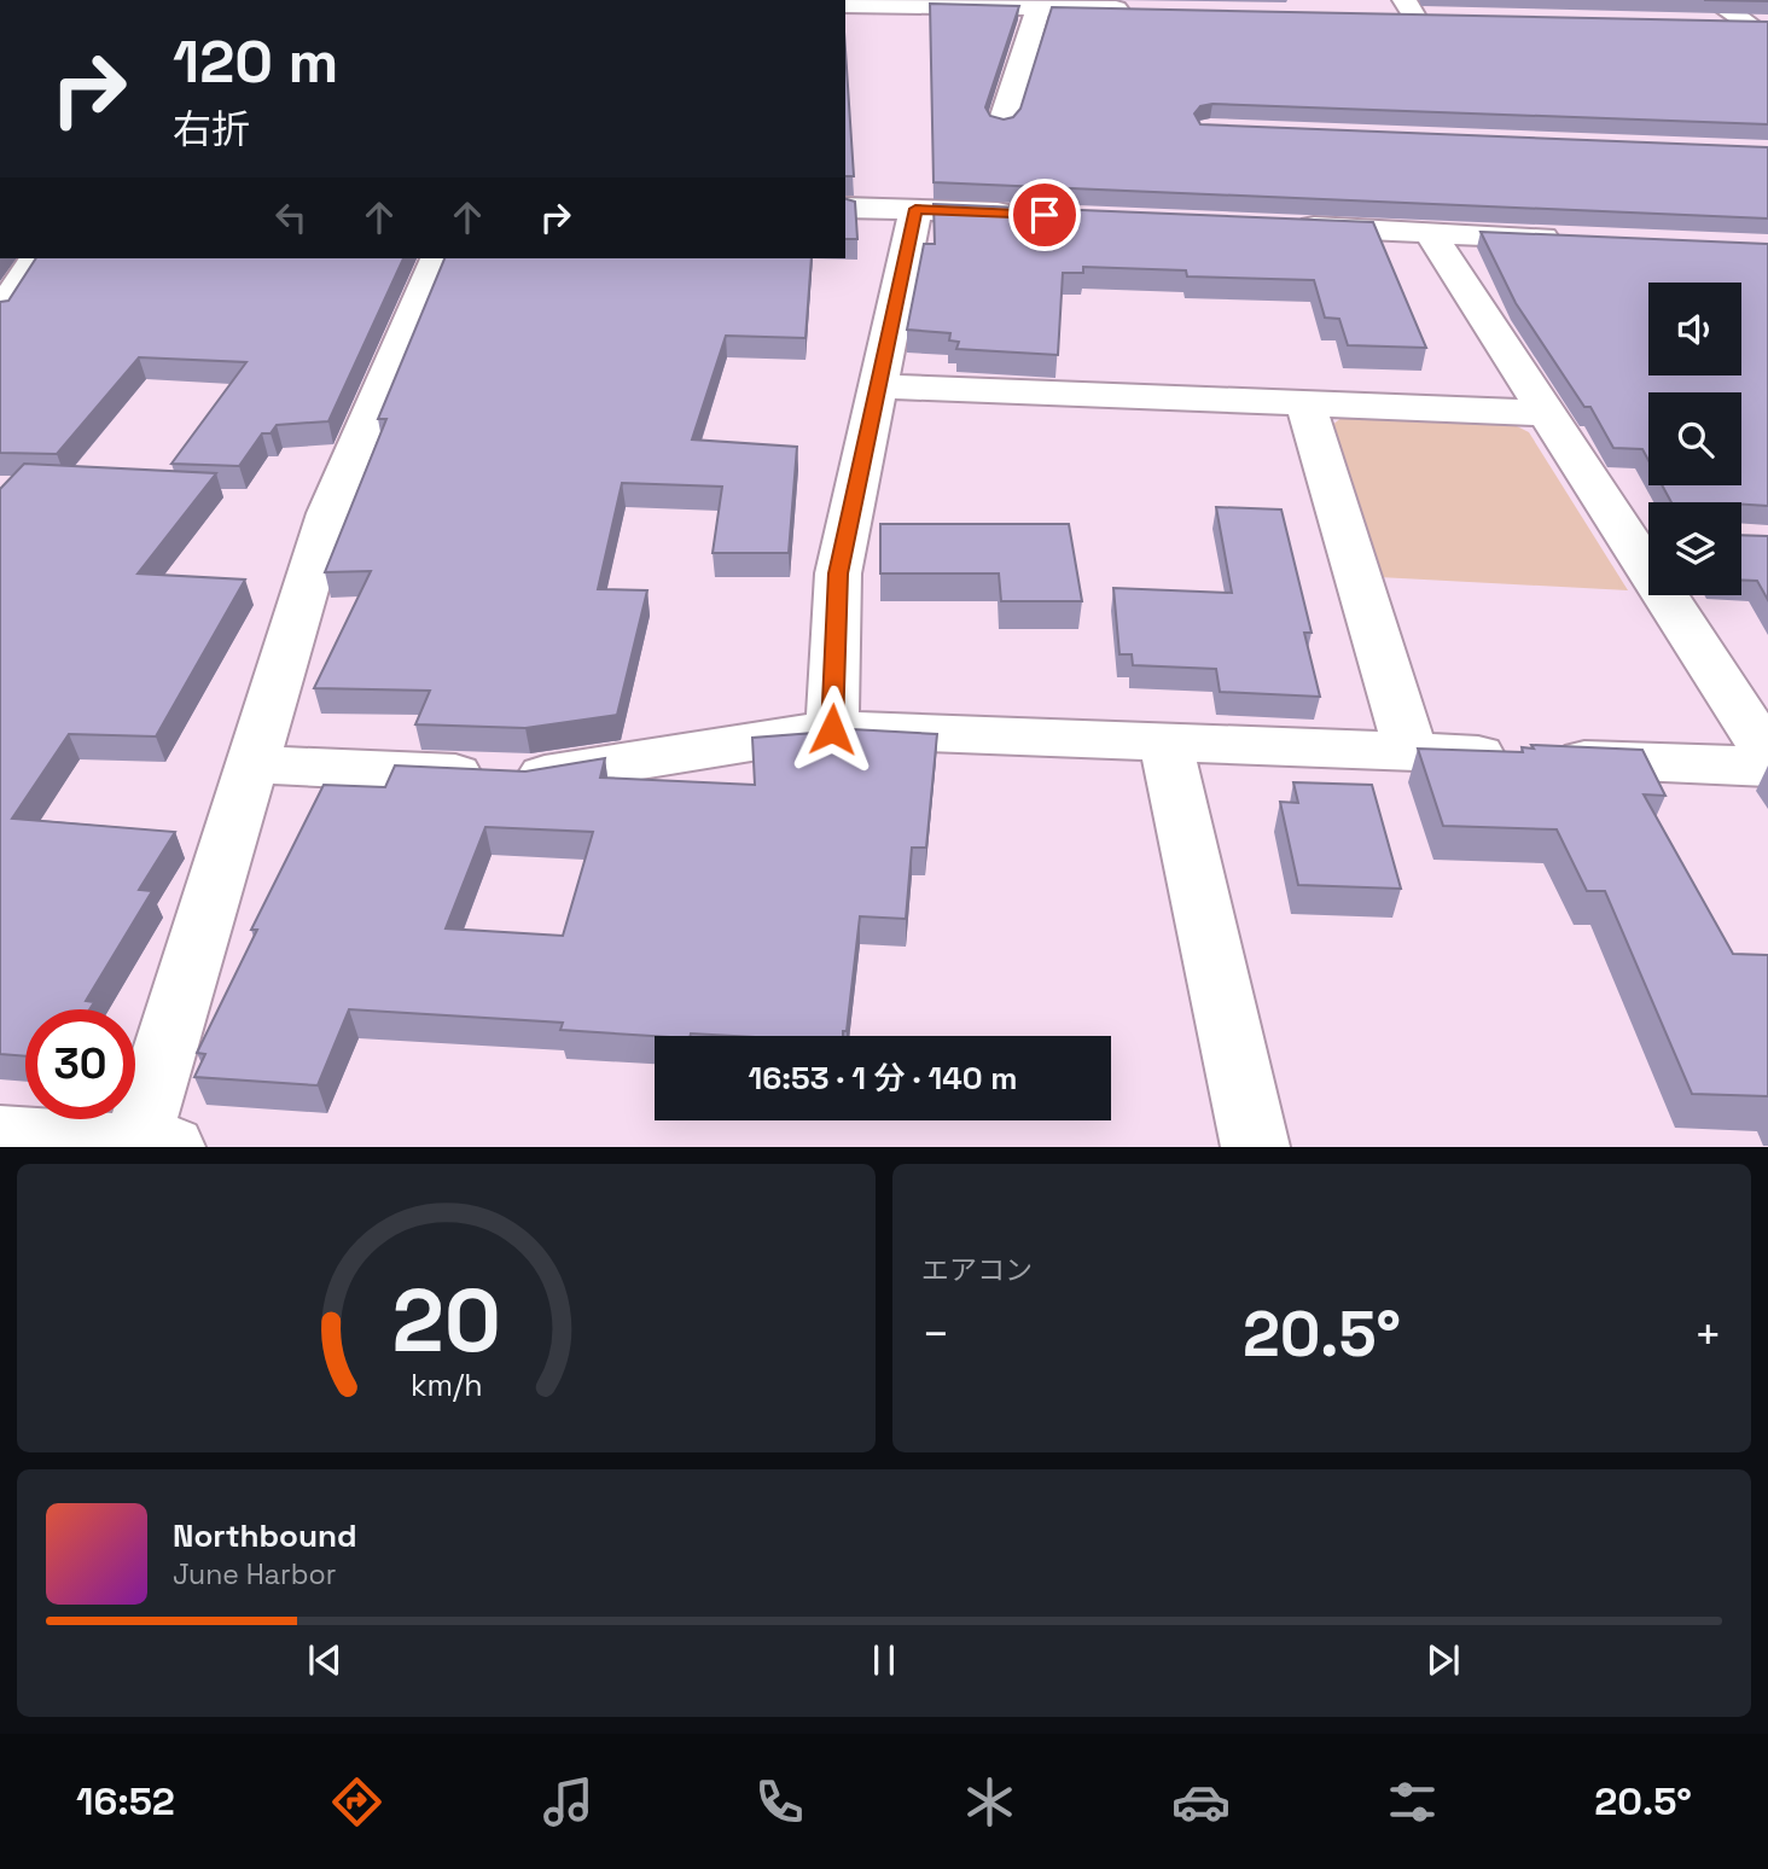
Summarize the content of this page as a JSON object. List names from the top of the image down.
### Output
{
  "page": {
    "turn": ["120 m", "右折"],
    "limit": "30",
    "trip": "16:53 · 1 分 · 140 m",
    "tile": "エアコン",
    "heat": ["−", "20.5°", "+"],
    "song": ["Northbound", "June Harbor"],
    "tabs": ["16:52", "20.5°"],
    "gauge": ["20", "km/h"]
  }
}
